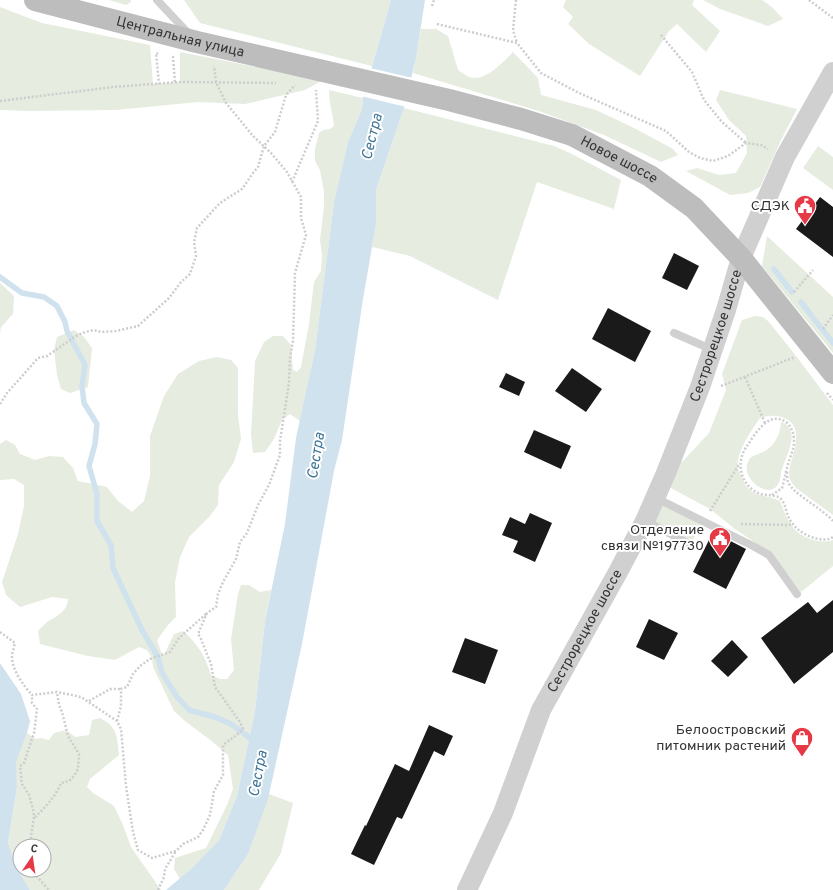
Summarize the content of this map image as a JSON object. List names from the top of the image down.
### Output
{
  "streets": {
    "main road": ["Центральная улица", "Новое шоссе"],
    "street": ["Сестрорецкое шоссе"]
  },
  "crossings": [
    ["Центральная улица", "Новое шоссе"],
    ["Новое шоссе", "Сестрорецкое шоссе"]
  ],
  "water": ["Сестра"],
  "places": {
    "public building": ["СДЭК", "Отделение связи №197730"],
    "shop": ["Белоостровский питомник растений"]
  },
  "north": "top"
}
